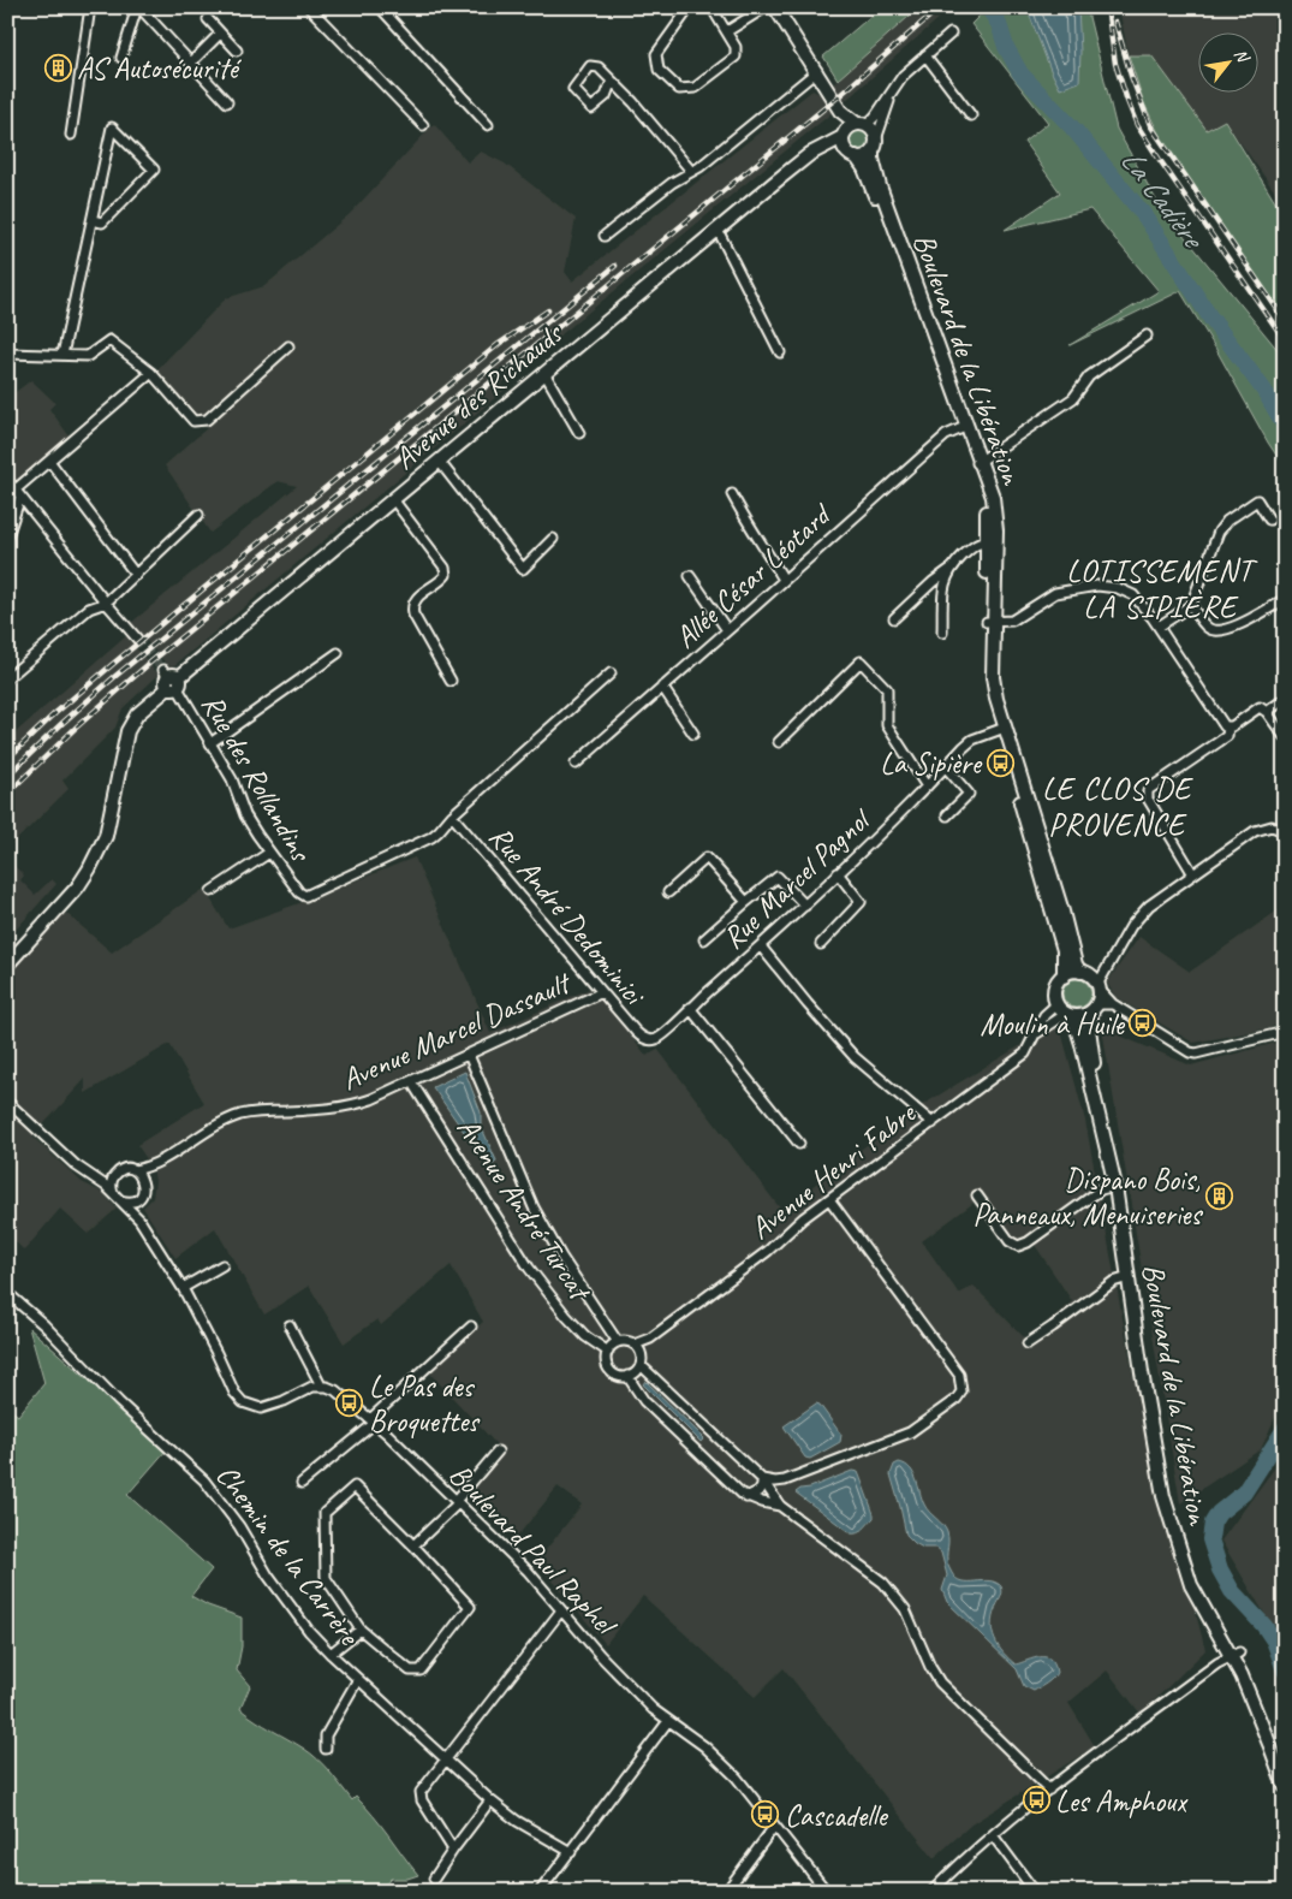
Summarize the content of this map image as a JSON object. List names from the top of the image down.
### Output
{
  "streets": {
    "street": [
      "Boulevard de la Libération",
      "Avenue des Richauds",
      "Allée César Léotard",
      "Rue des Rollandins",
      "Rue Marcel Pagnol",
      "Rue André Dedominici",
      "Avenue Marcel Dassault",
      "Avenue Henri Fabre",
      "Avenue André Turcat",
      "Boulevard Paul Raphel",
      "Chemin de la Carrère"
    ]
  },
  "crossings": [
    ["Boulevard de la Libération", "Avenue des Richauds"],
    ["Boulevard de la Libération", "Allée César Léotard"],
    ["Boulevard de la Libération", "Rue Marcel Pagnol"],
    ["Boulevard de la Libération", "Avenue Henri Fabre"],
    ["Avenue des Richauds", "Rue des Rollandins"],
    ["Rue des Rollandins", "Rue André Dedominici"],
    ["Rue Marcel Pagnol", "Rue André Dedominici"],
    ["Rue André Dedominici", "Avenue Marcel Dassault"],
    ["Avenue Marcel Dassault", "Avenue André Turcat"],
    ["Avenue Henri Fabre", "Avenue André Turcat"]
  ],
  "districts": ["LOTISSEMENT LA SIPIÈRE", "LE CLOS DE PROVENCE"],
  "water": ["La Cadière"],
  "places": {
    "building": ["AS Autosécurité", "Dispano Bois, Panneaux, Menuiseries"],
    "bus stop": [
      "La Sipière",
      "Moulin à Huile",
      "Le Pas des Broquettes",
      "Les Amphoux",
      "Cascadelle"
    ]
  },
  "north": "top right"
}
